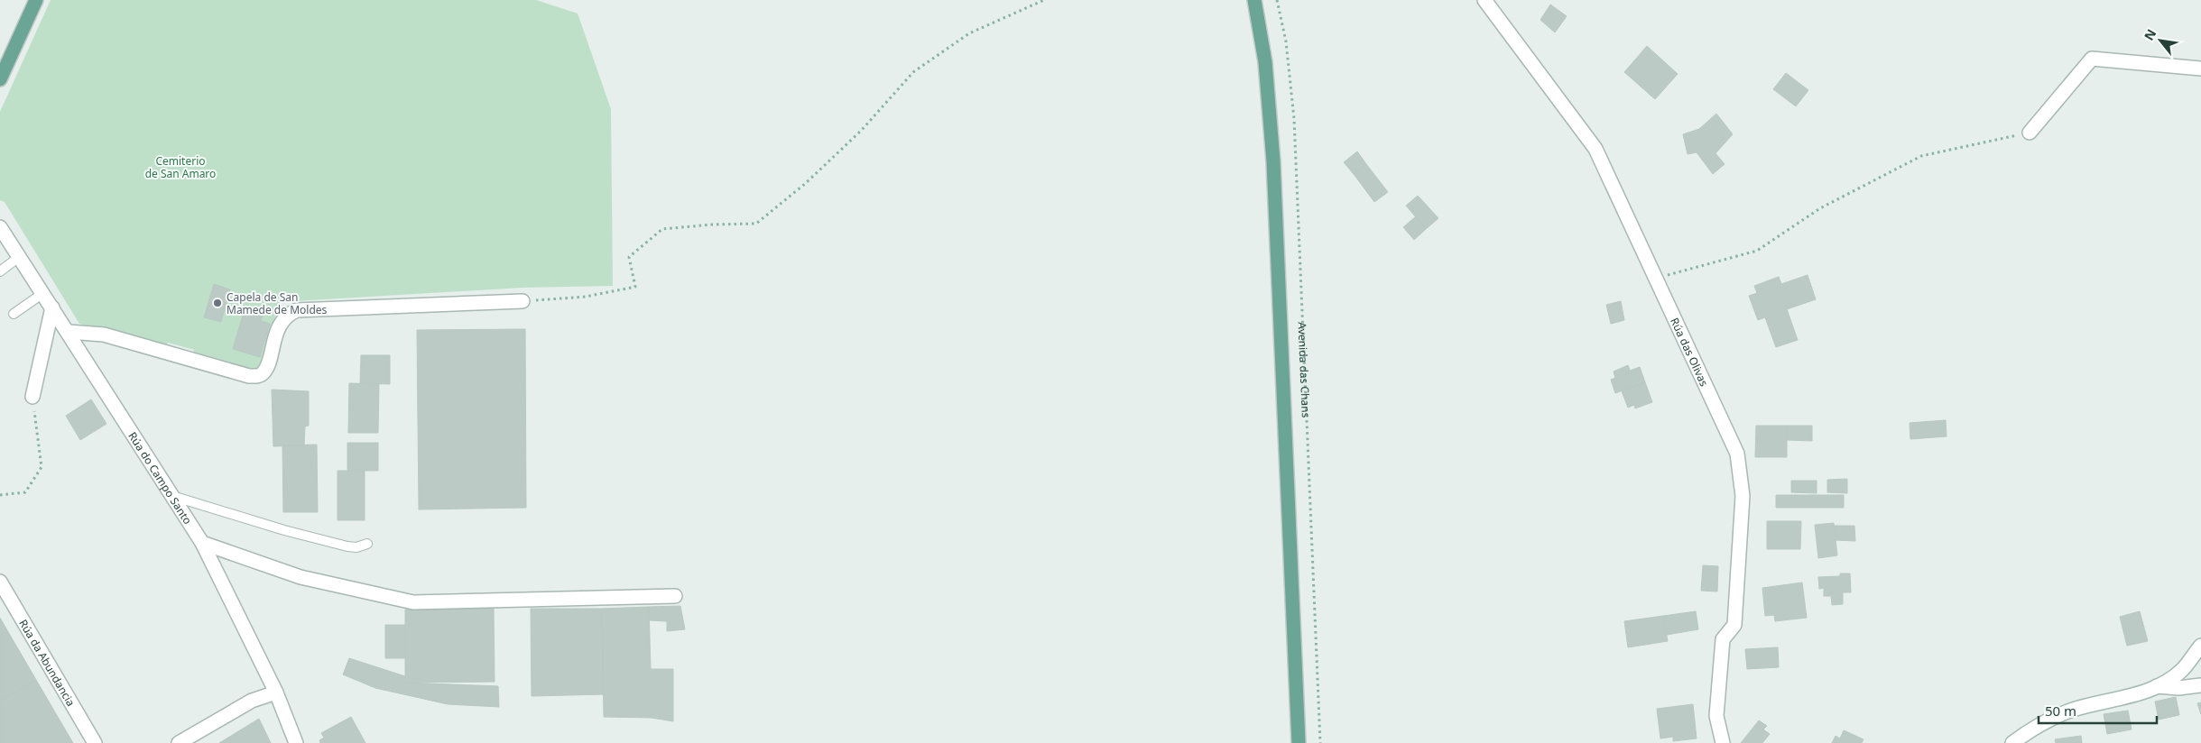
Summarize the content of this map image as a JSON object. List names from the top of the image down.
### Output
{
  "streets": {
    "main road": ["Avenida das Chans"],
    "street": ["Rúa das Olivas", "Rúa do Campo Santo", "Rúa da Abundancia"]
  },
  "parks": ["Cemiterio de San Amaro"],
  "places": ["Capela de San Mamede de Moldes"],
  "scale_bar": "50 m",
  "north": "top left"
}
